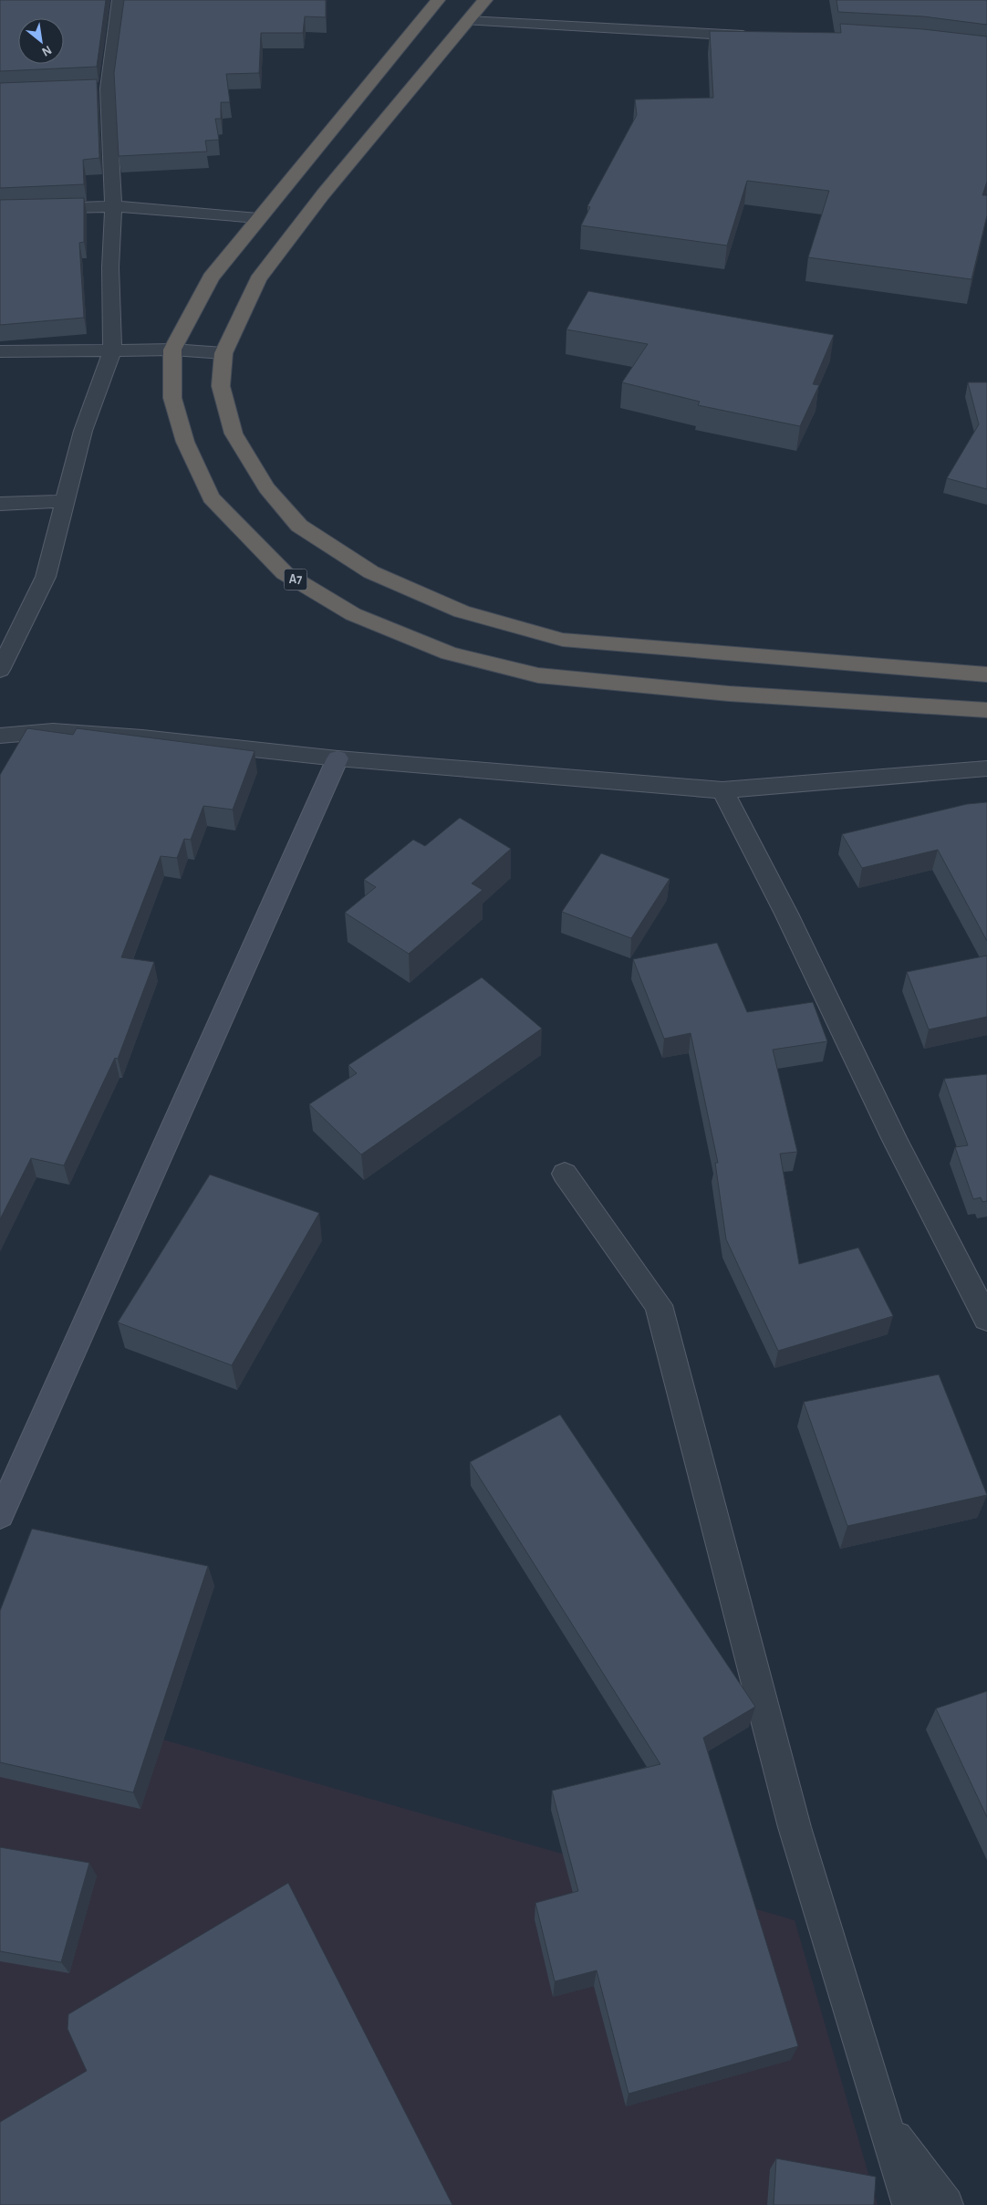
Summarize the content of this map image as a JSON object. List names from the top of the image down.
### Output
{
  "streets": {
    "highway": ["A7"]
  },
  "north": "bottom right"
}
